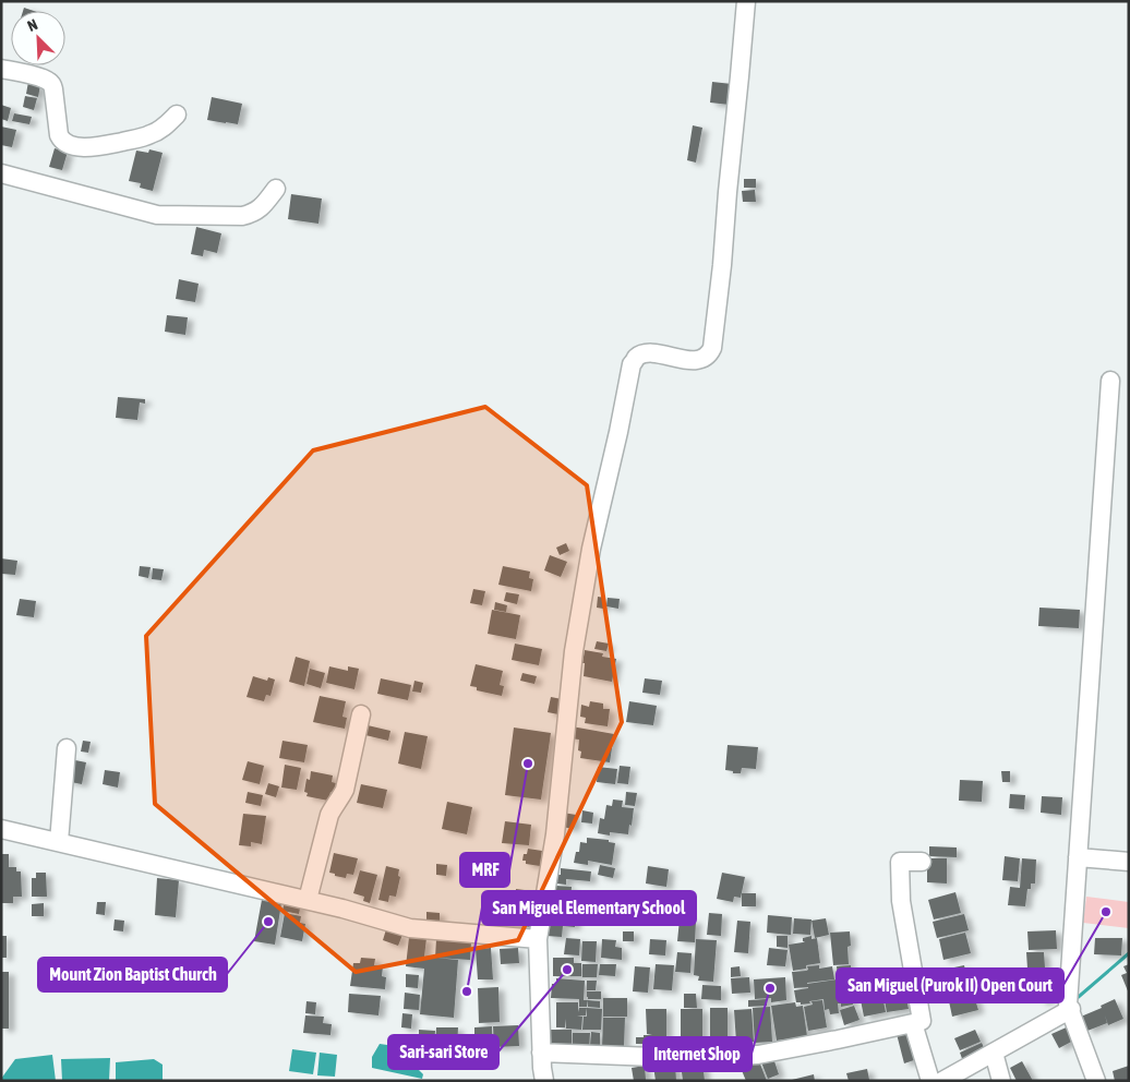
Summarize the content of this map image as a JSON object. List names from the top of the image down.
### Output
{
  "places": [
    "MRF",
    "San Miguel (Purok II) Open Court",
    "Mount Zion Baptist Church",
    "Sari-sari Store",
    "Internet Shop",
    "San Miguel Elementary School"
  ],
  "north": "top left"
}
